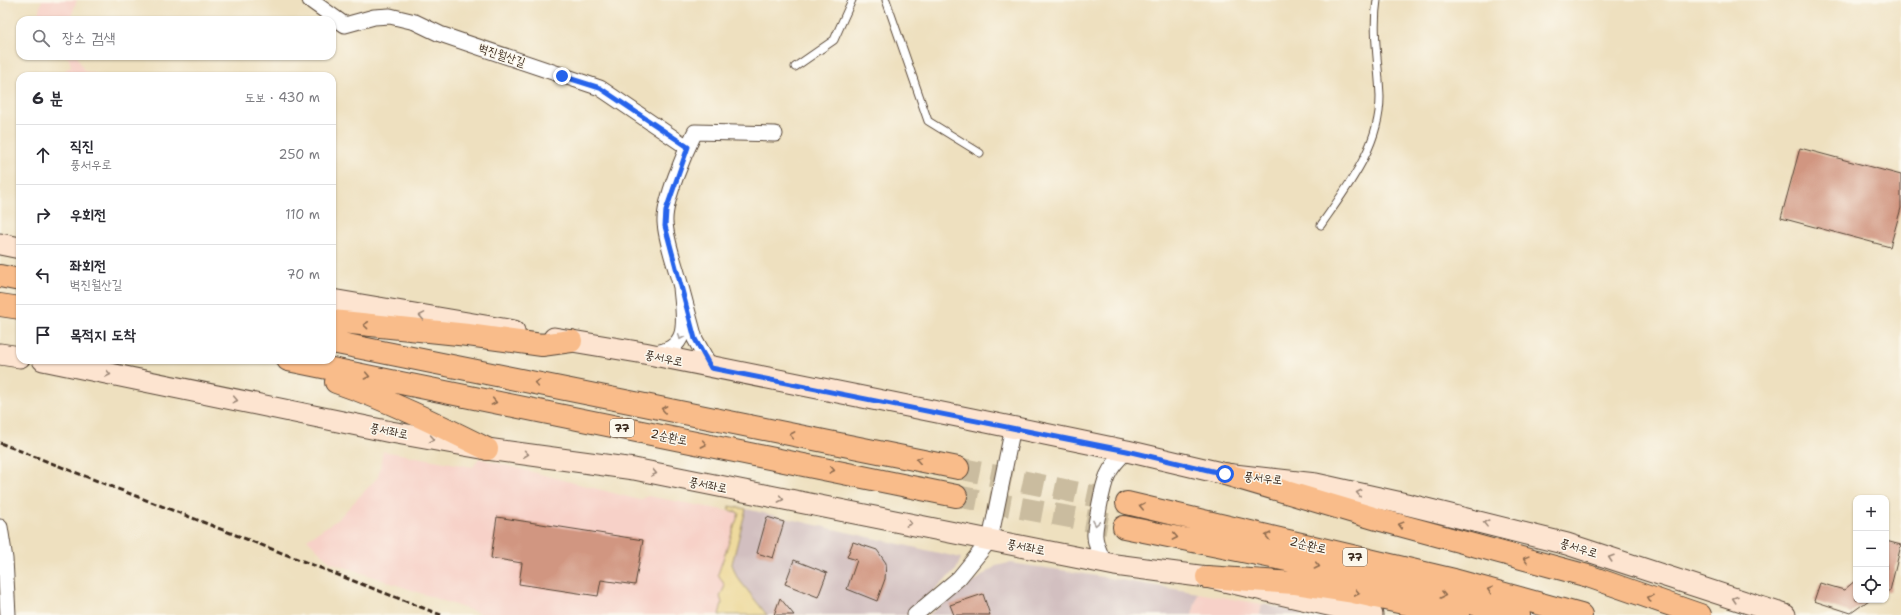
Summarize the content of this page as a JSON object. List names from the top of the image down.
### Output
{
  "streets": {
    "highway": ["77", "2순환로"],
    "street": ["벽진월산길", "풍서우로", "풍서좌로"]
  },
  "one_way": ["풍서우로", "풍서좌로"],
  "page": {
    "search": "장소 검색",
    "heading": ["6 분", "도보 · 430 m"],
    "list": [
      ["직진", "풍서우로", "250 m"],
      ["우회전", "110 m"],
      ["좌회전", "벽진월산길", "70 m"],
      "목적지 도착"
    ],
    "map_buttons": ["+", "−"]
  }
}
